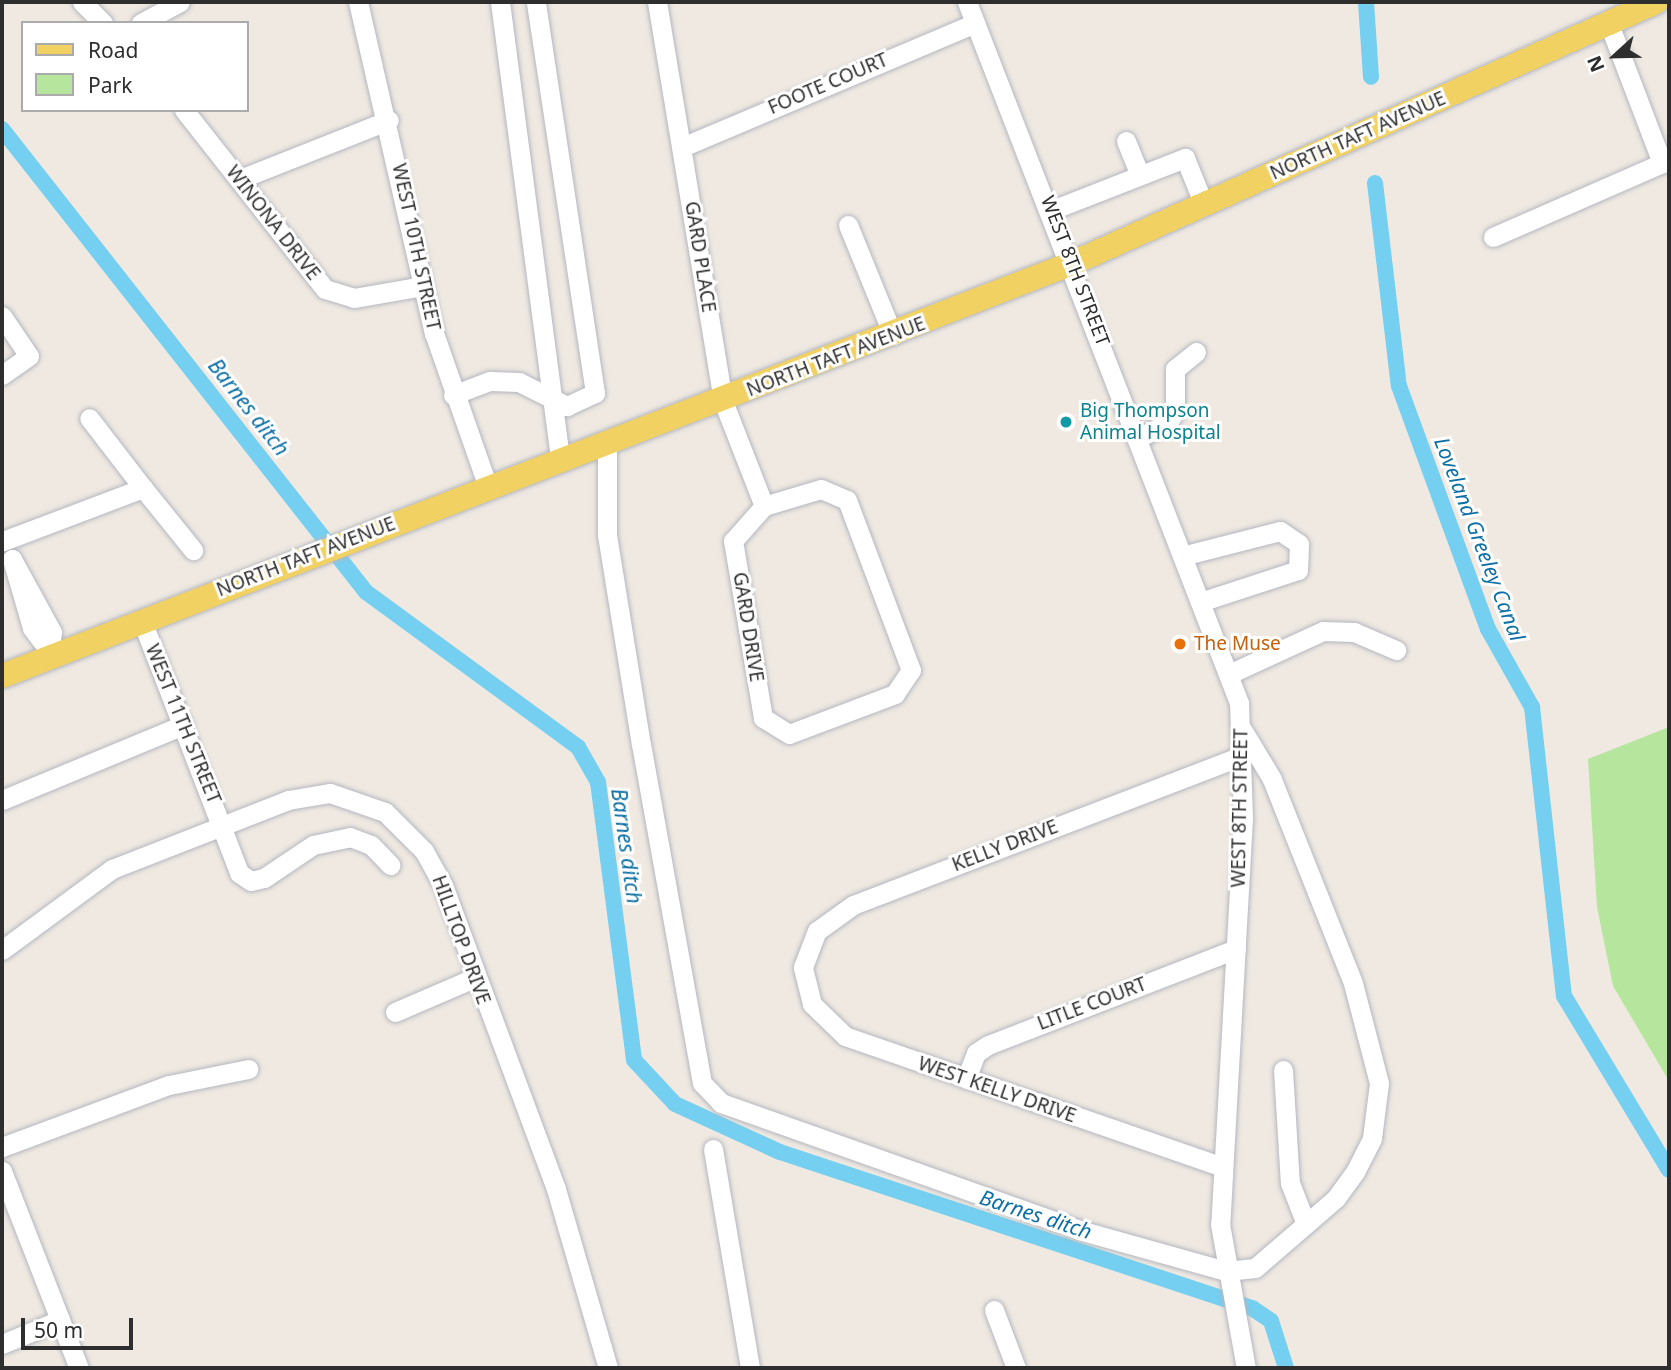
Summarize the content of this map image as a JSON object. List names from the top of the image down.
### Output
{
  "streets": {
    "main road": ["NORTH TAFT AVENUE"],
    "street": [
      "FOOTE COURT",
      "WINONA DRIVE",
      "WEST 10TH STREET",
      "GARD PLACE",
      "WEST 8TH STREET",
      "GARD DRIVE",
      "WEST 11TH STREET",
      "KELLY DRIVE",
      "HILLTOP DRIVE",
      "LITLE COURT",
      "WEST KELLY DRIVE"
    ]
  },
  "crossings": [
    ["FOOTE COURT", "GARD PLACE"],
    ["FOOTE COURT", "WEST 8TH STREET"],
    ["NORTH TAFT AVENUE", "WEST 10TH STREET"],
    ["NORTH TAFT AVENUE", "GARD PLACE"],
    ["NORTH TAFT AVENUE", "WEST 8TH STREET"],
    ["NORTH TAFT AVENUE", "WEST 11TH STREET"],
    ["WINONA DRIVE", "WEST 10TH STREET"],
    ["GARD PLACE", "GARD DRIVE"],
    ["WEST 8TH STREET", "KELLY DRIVE"],
    ["WEST 8TH STREET", "LITLE COURT"],
    ["WEST 8TH STREET", "WEST KELLY DRIVE"],
    ["WEST 11TH STREET", "HILLTOP DRIVE"],
    ["KELLY DRIVE", "WEST KELLY DRIVE"],
    ["LITLE COURT", "WEST KELLY DRIVE"]
  ],
  "water": ["Barnes ditch", "Loveland Greeley Canal"],
  "places": ["Big Thompson Animal Hospital", "The Muse"],
  "legend": ["Road", "Park"],
  "scale_bar": "50 m",
  "north": "left"
}
